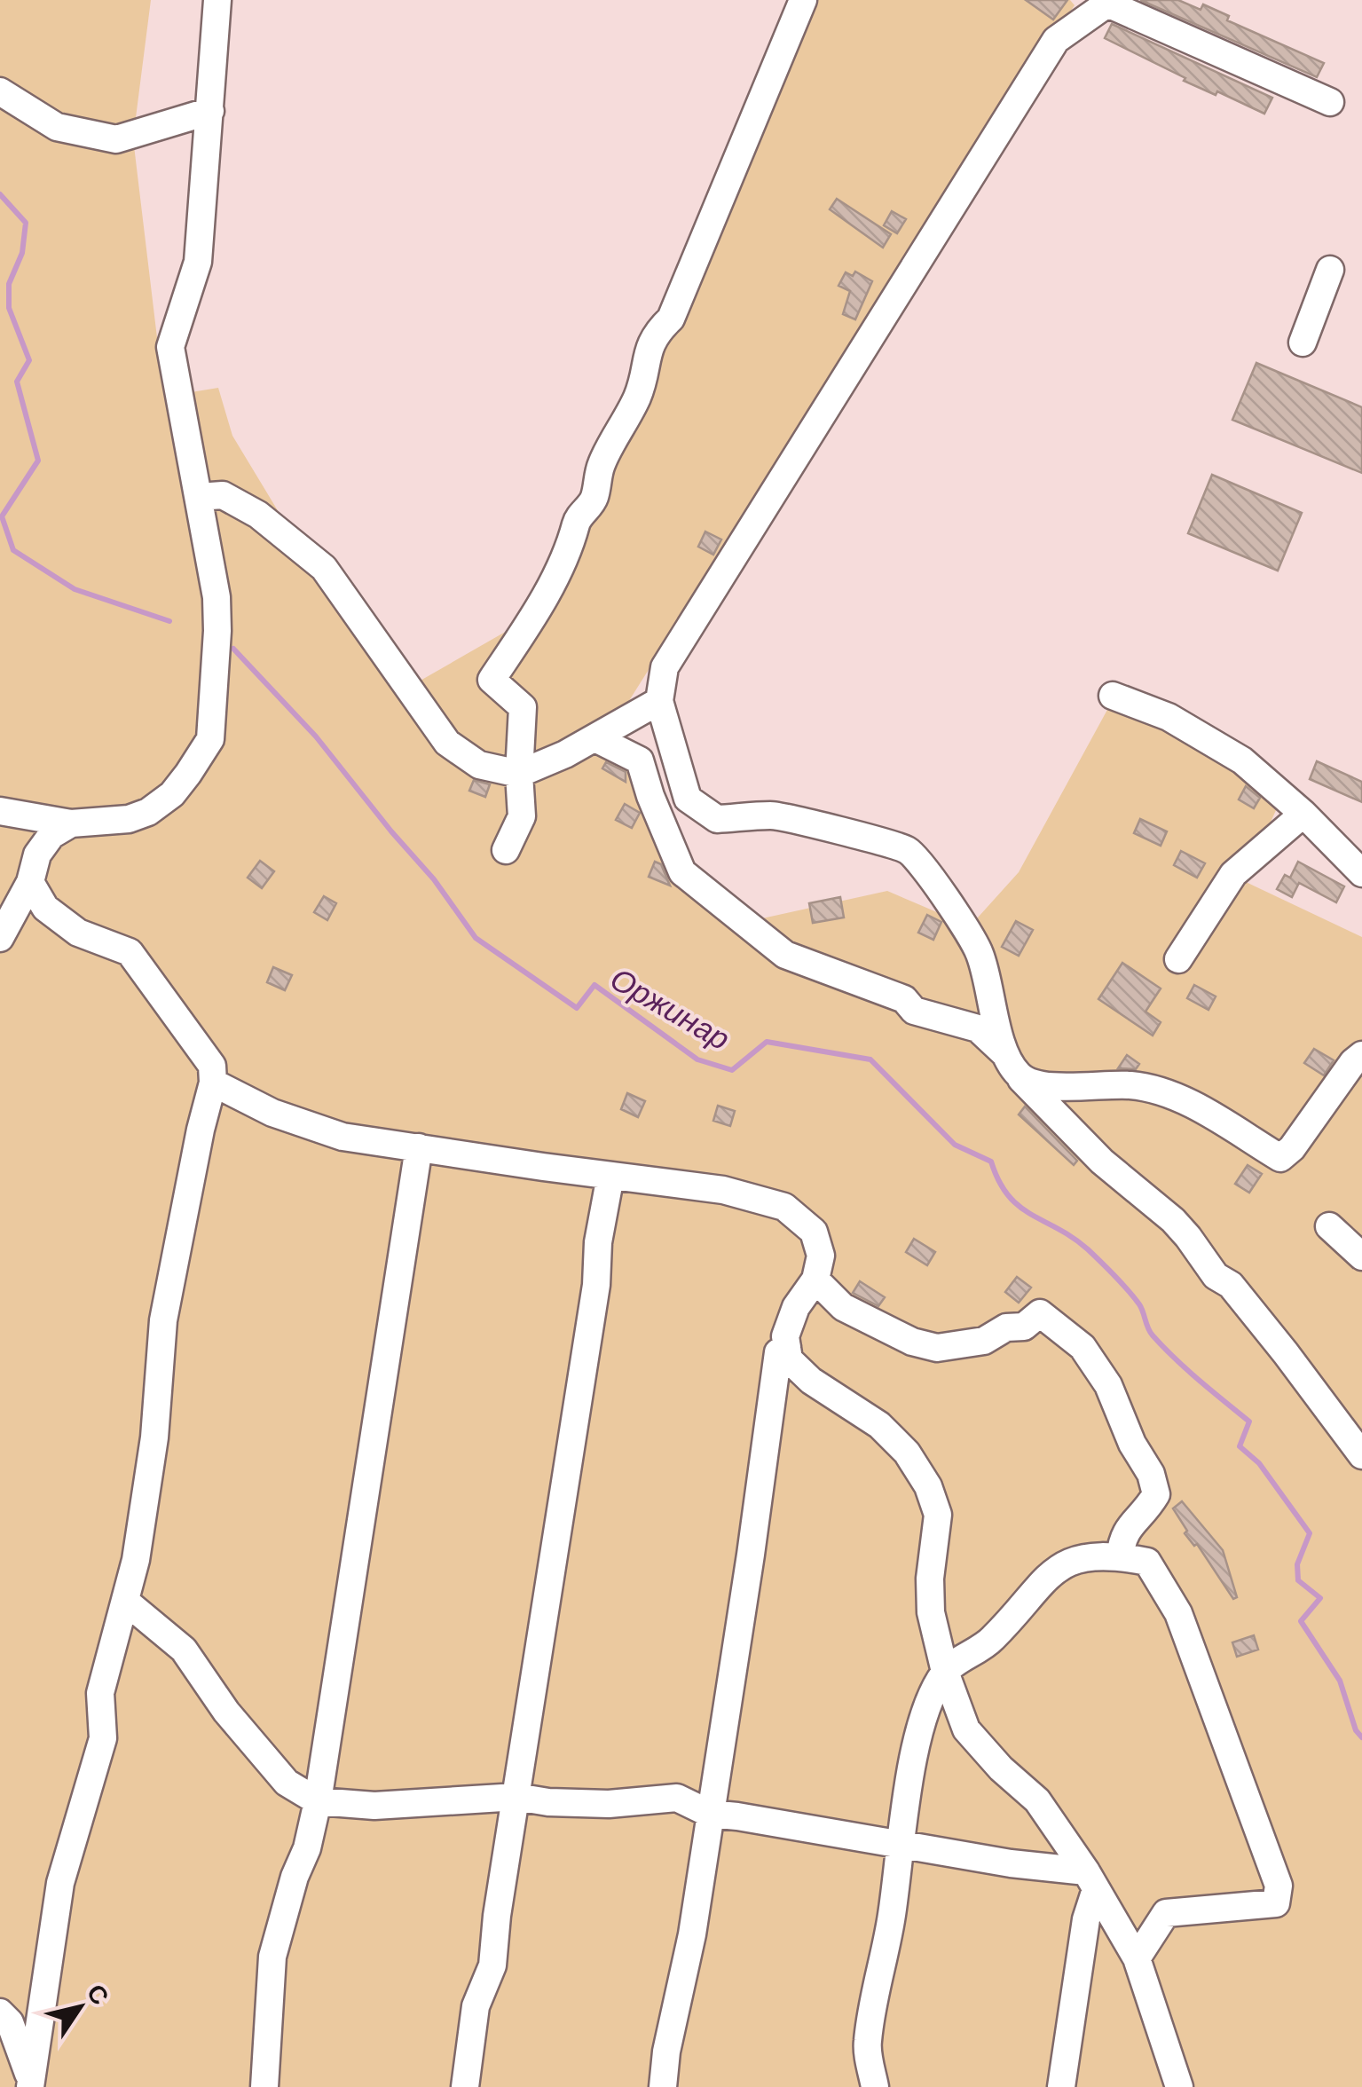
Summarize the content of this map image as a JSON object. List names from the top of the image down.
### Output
{
  "water": ["Оржинар"],
  "north": "top right"
}
